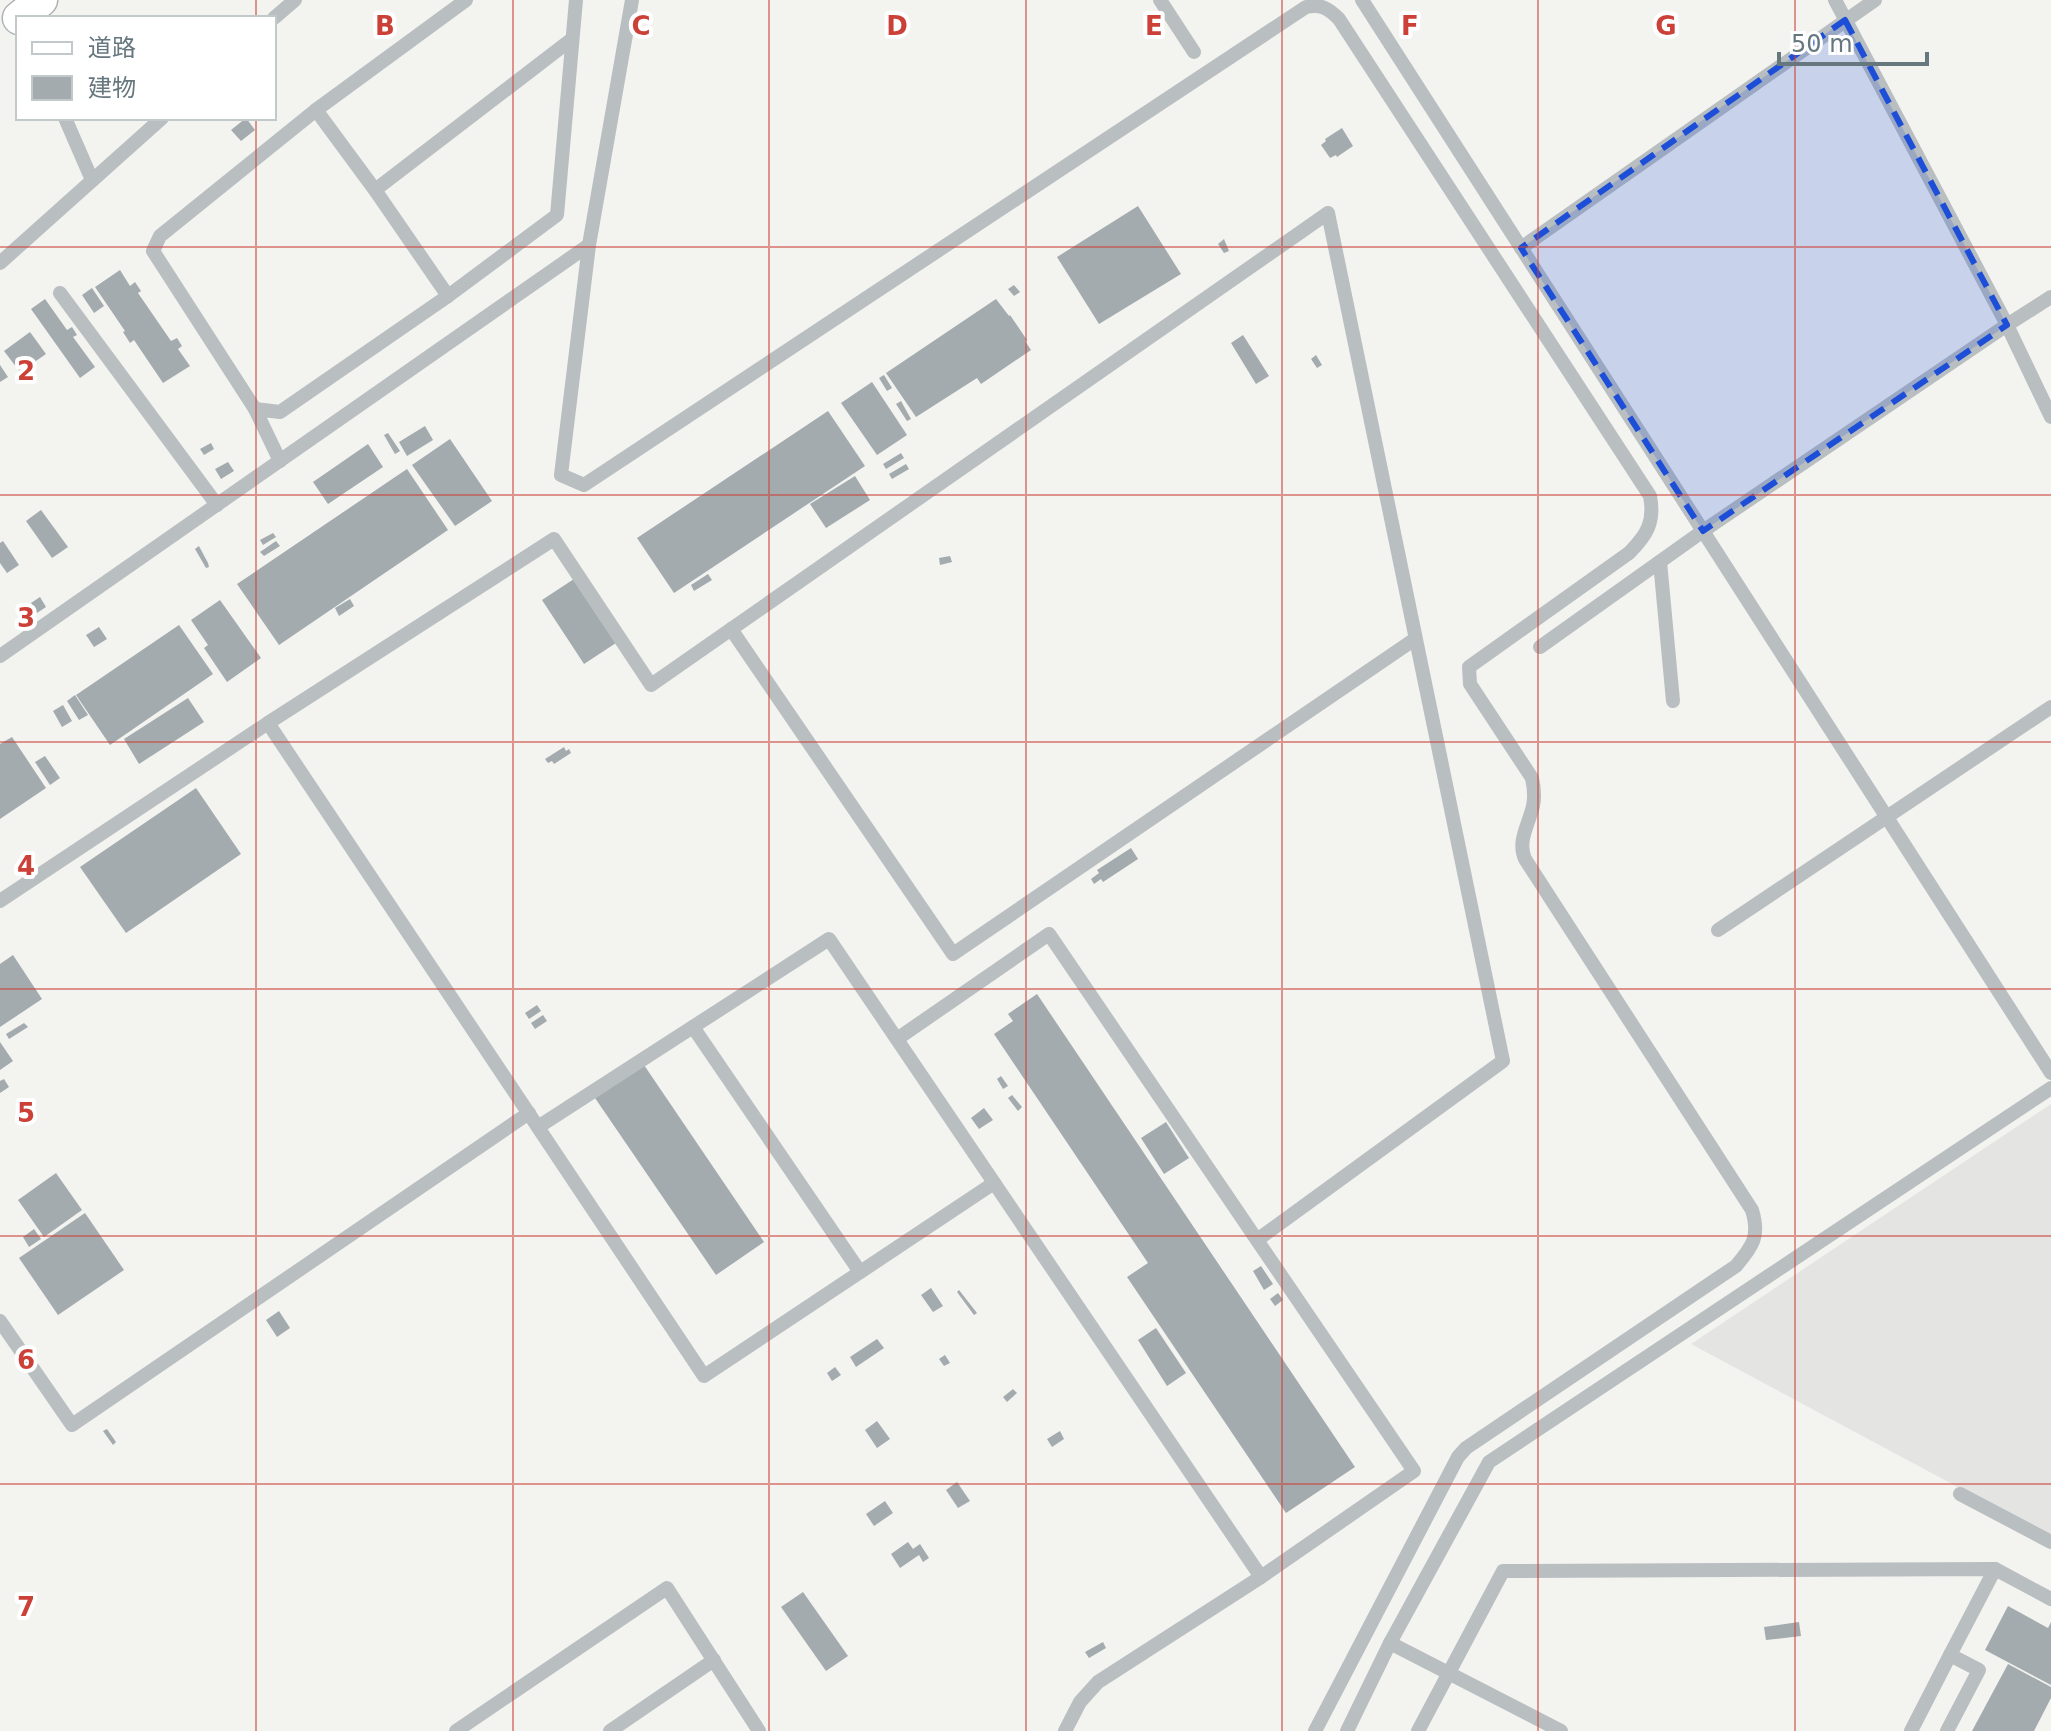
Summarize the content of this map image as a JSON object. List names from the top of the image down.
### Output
{
  "legend": ["道路", "建物"],
  "scale_bar": "50 m",
  "grid": {
    "columns": [
      "B",
      "C",
      "D",
      "E",
      "F",
      "G"
    ],
    "rows": [
      "2",
      "3",
      "4",
      "5",
      "6",
      "7"
    ]
  }
}
